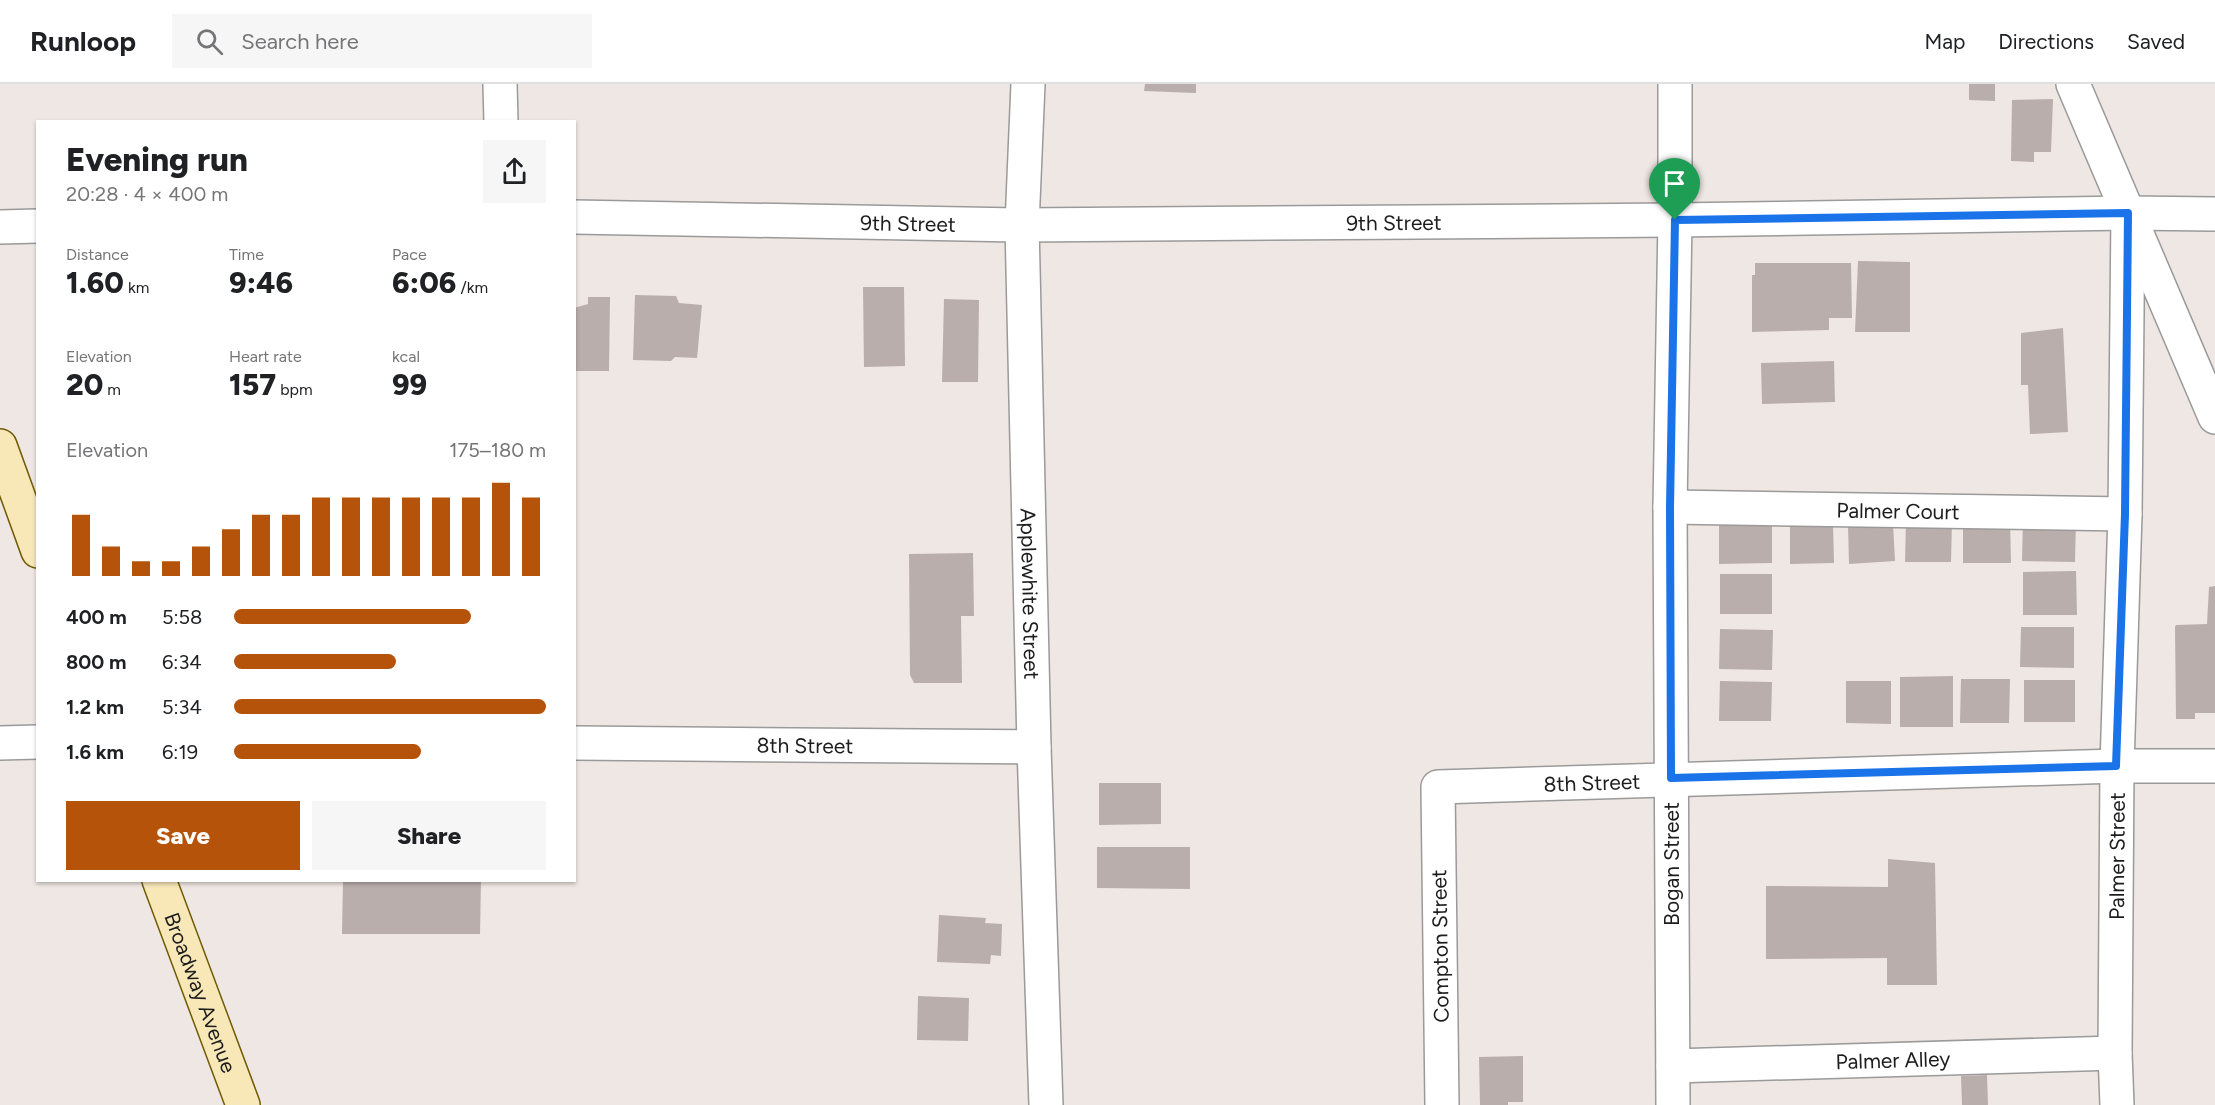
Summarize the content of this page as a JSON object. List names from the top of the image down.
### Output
{
  "streets": {
    "main road": ["Broadway Avenue"],
    "street": [
      "9th Street",
      "Palmer Court",
      "Applewhite Street",
      "8th Street",
      "Palmer Street",
      "Bogan Street",
      "Compton Street",
      "Palmer Alley"
    ]
  },
  "crossings": [
    ["9th Street", "Applewhite Street"],
    ["9th Street", "Palmer Street"],
    ["9th Street", "Bogan Street"],
    ["Palmer Court", "Palmer Street"],
    ["Palmer Court", "Bogan Street"],
    ["Applewhite Street", "8th Street"],
    ["8th Street", "Palmer Street"],
    ["8th Street", "Bogan Street"],
    ["8th Street", "Compton Street"],
    ["Palmer Street", "Palmer Alley"],
    ["Bogan Street", "Palmer Alley"]
  ],
  "page": {
    "header": "Runloop",
    "search": "Search here",
    "nav": ["Map", "Directions", "Saved"],
    "heading": ["Evening run", "20:28 · 4 × 400 m"],
    "stats": [
      ["Distance", "1.60 km"],
      ["Time", "9:46"],
      ["Pace", "6:06 /km"],
      ["Elevation", "20 m"],
      ["Heart rate", "157 bpm"],
      ["kcal", "99"]
    ],
    "chart": ["Elevation", "175–180 m"],
    "list": [
      {
        "name": "400 m",
        "note": "5:58"
      },
      {
        "name": "800 m",
        "note": "6:34"
      },
      {
        "name": "1.2 km",
        "note": "5:34"
      },
      {
        "name": "1.6 km",
        "note": "6:19"
      }
    ],
    "buttons": ["Save", "Share"]
  }
}
